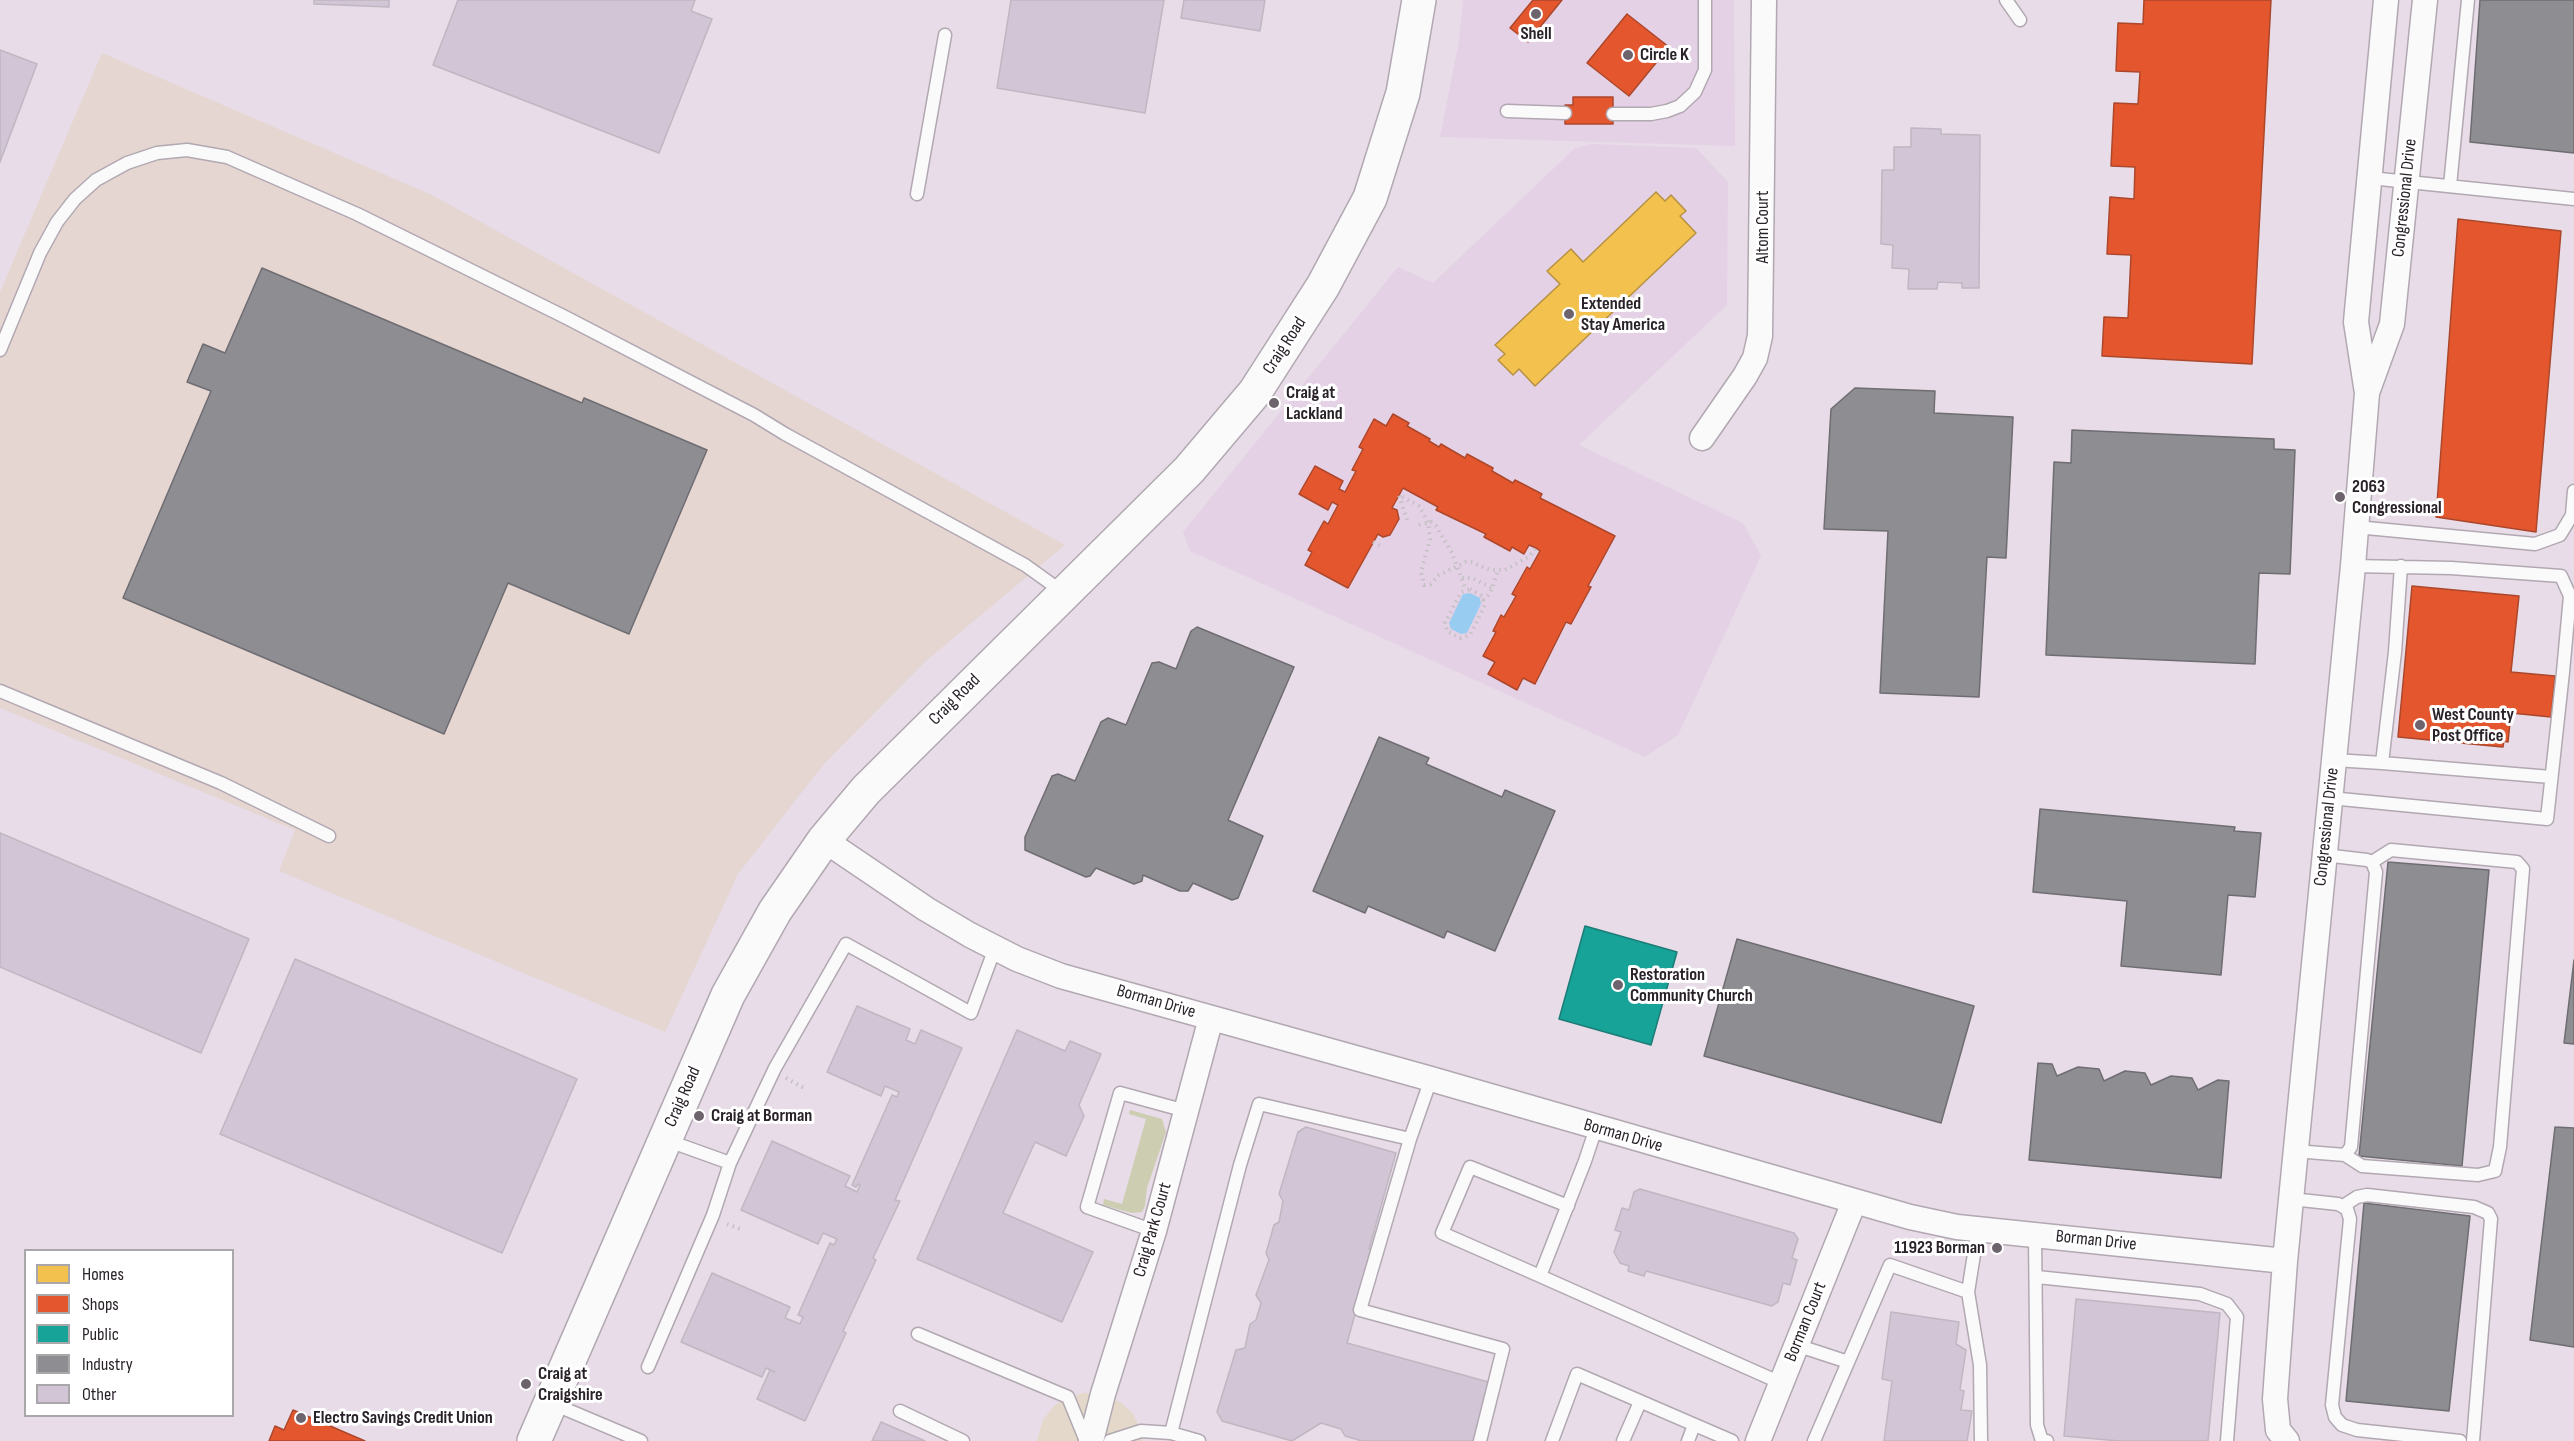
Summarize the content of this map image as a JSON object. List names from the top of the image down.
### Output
{
  "streets": {
    "main road": ["Craig Road"],
    "street": [
      "Congressional Drive",
      "Altom Court",
      "Borman Drive",
      "Craig Park Court",
      "Borman Court"
    ]
  },
  "crossings": [
    ["Congressional Drive", "Borman Drive"],
    ["Craig Road", "Borman Drive"],
    ["Borman Drive", "Craig Park Court"],
    ["Borman Drive", "Borman Court"]
  ],
  "places": [
    "Shell",
    "Circle K",
    "Extended Stay America",
    "Craig at Lackland",
    "2063 Congressional",
    "West County Post Office",
    "Restoration Community Church",
    "Craig at Borman",
    "11923 Borman",
    "Craig at Craigshire",
    "Electro Savings Credit Union"
  ],
  "legend": [
    "Homes",
    "Shops",
    "Public",
    "Industry",
    "Other"
  ]
}
